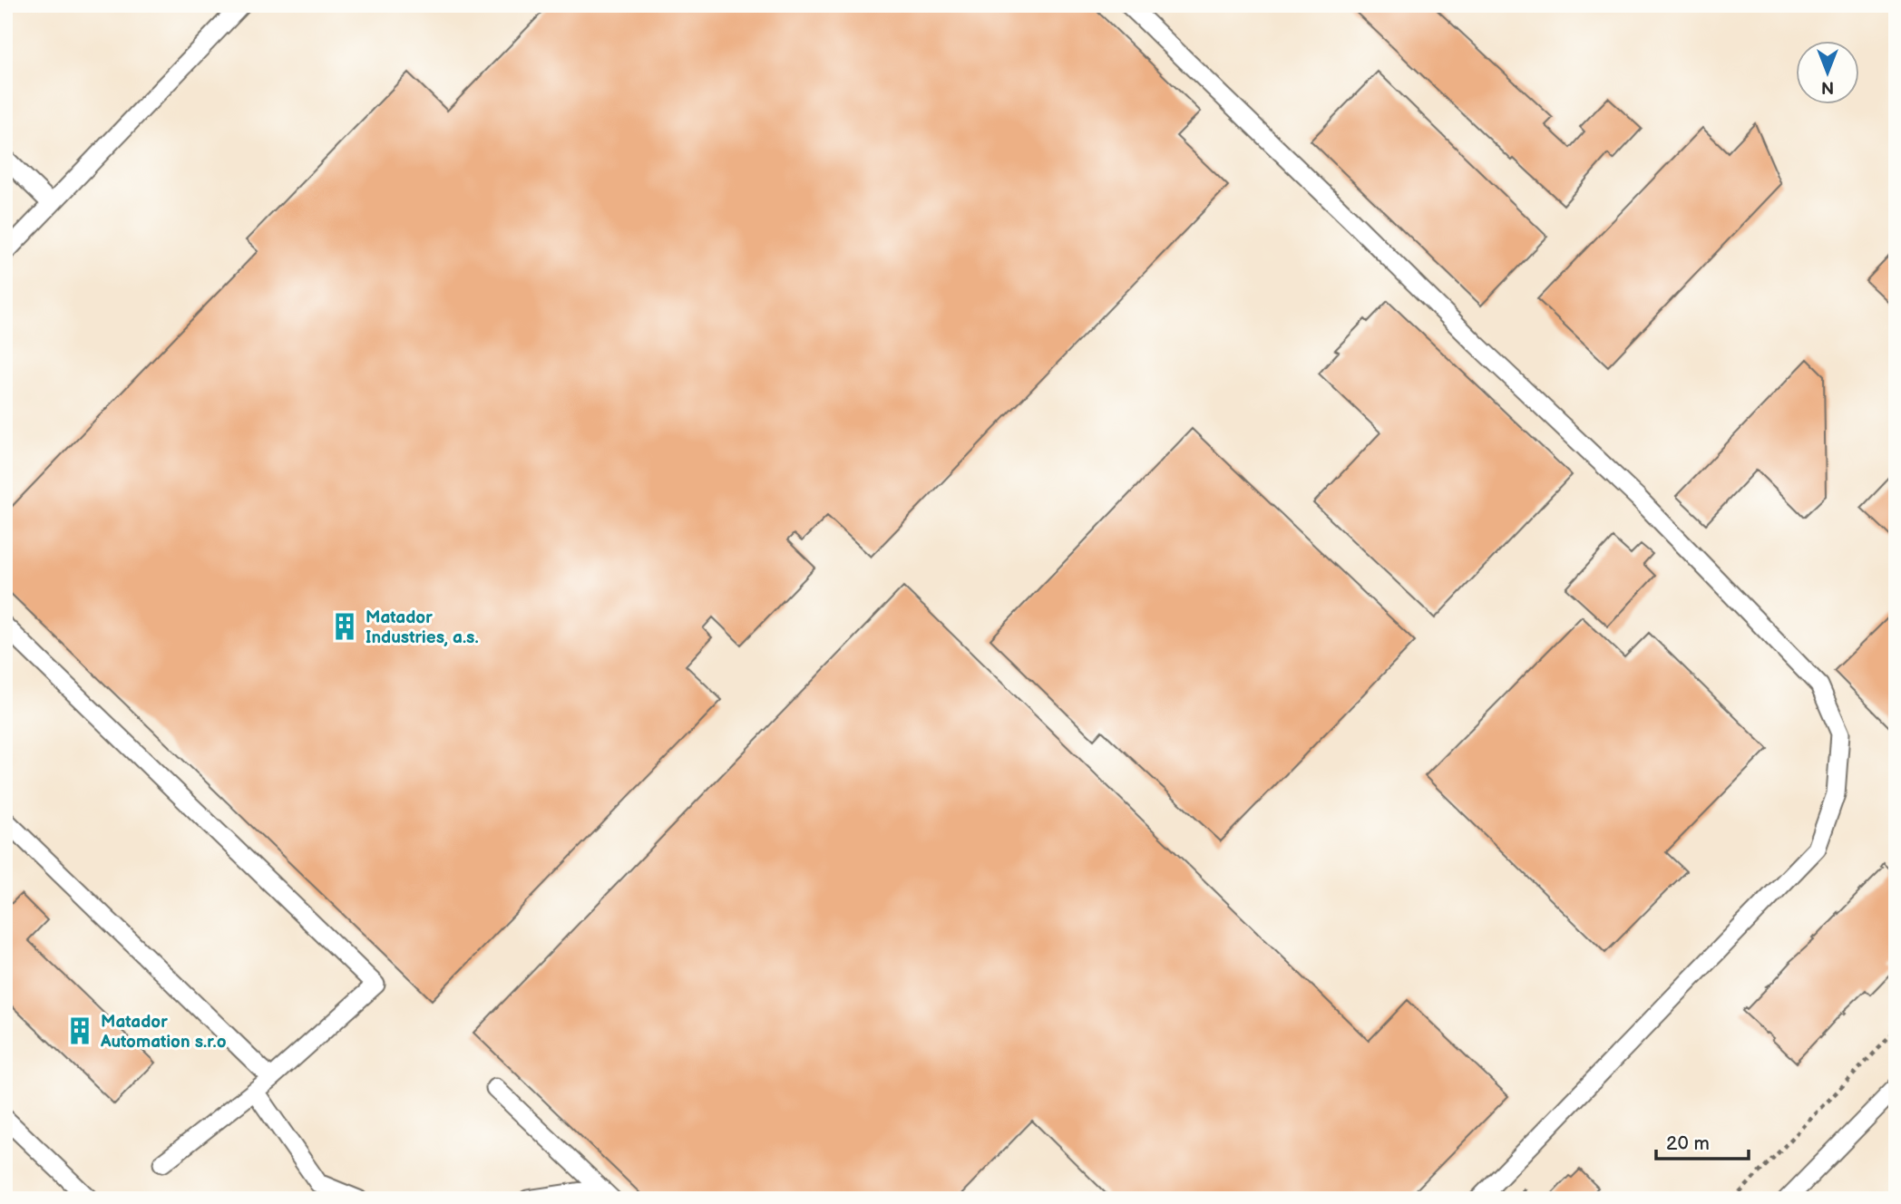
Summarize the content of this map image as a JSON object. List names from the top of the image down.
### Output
{
  "places": {
    "building": ["Matador Industries, a.s.", "Matador Automation s.r.o"]
  },
  "scale_bar": "20 m",
  "north": "bottom"
}
